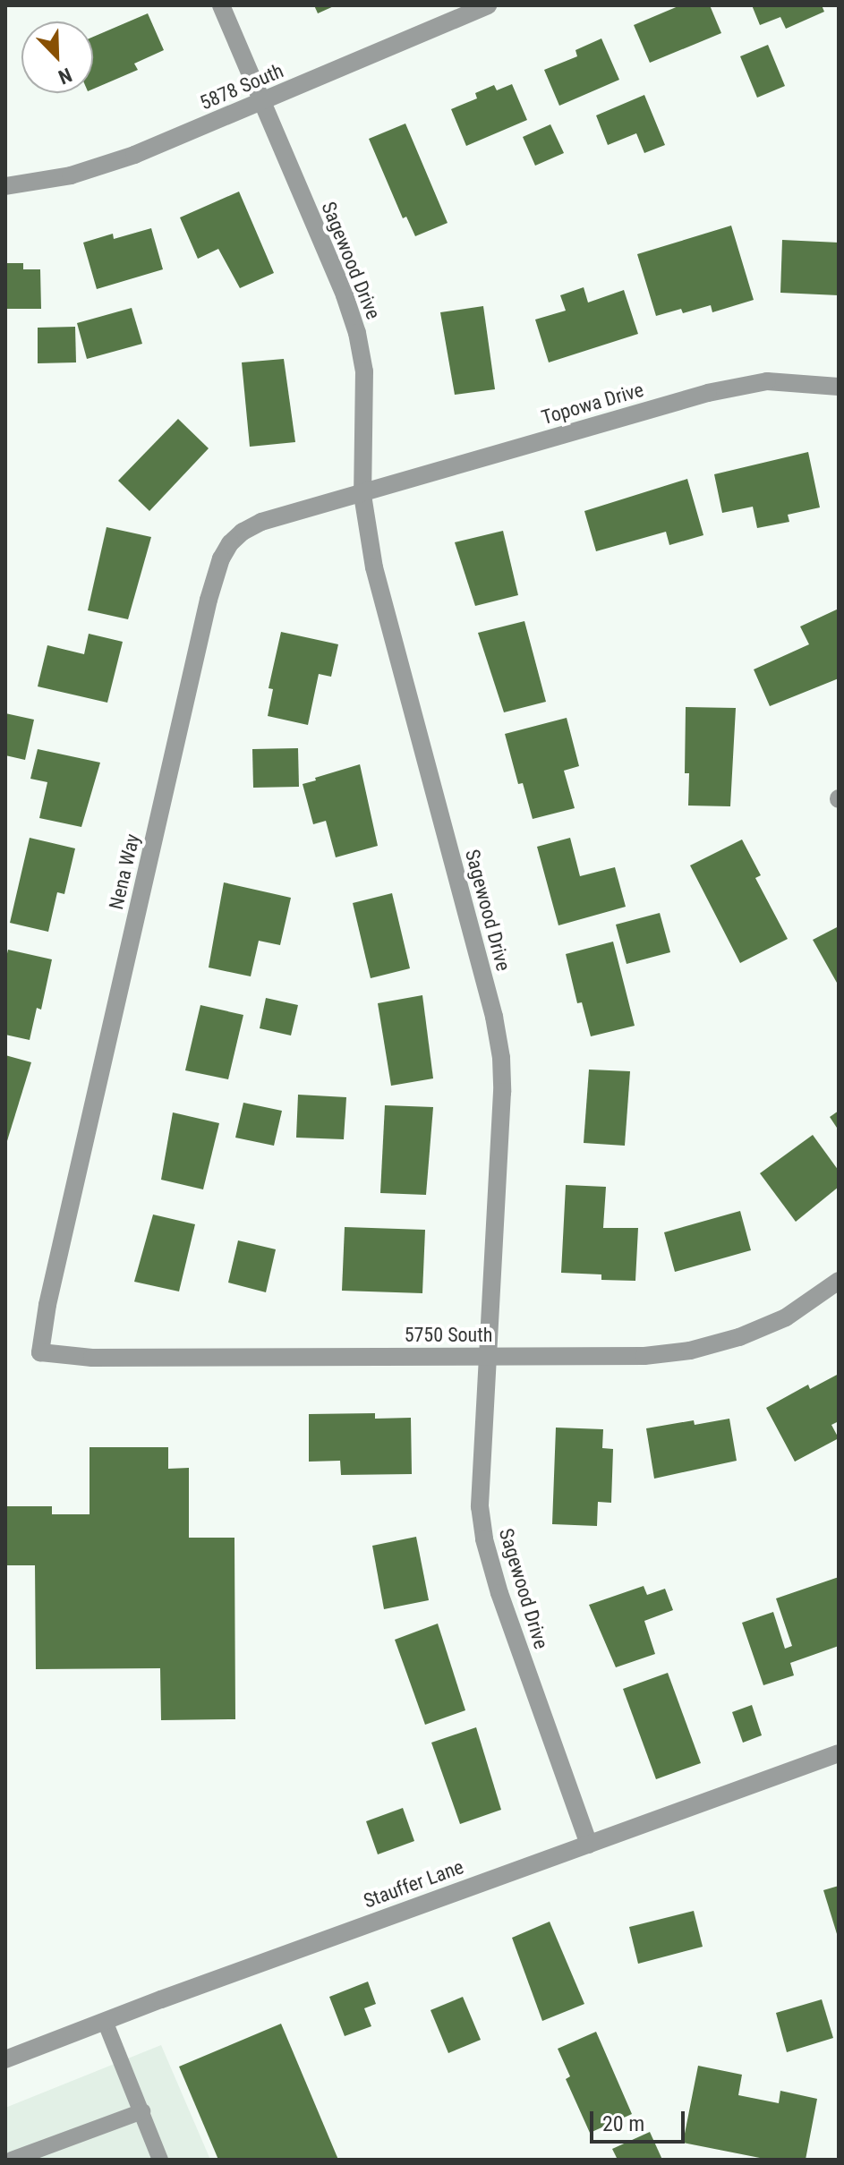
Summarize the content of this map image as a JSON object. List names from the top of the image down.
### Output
{
  "streets": {
    "street": [
      "5878 South",
      "Sagewood Drive",
      "Topowa Drive",
      "Nena Way",
      "5750 South",
      "Stauffer Lane"
    ]
  },
  "crossings": [
    ["5878 South", "Sagewood Drive"],
    ["Sagewood Drive", "Topowa Drive"],
    ["Sagewood Drive", "Nena Way"],
    ["Sagewood Drive", "5750 South"],
    ["Sagewood Drive", "Stauffer Lane"],
    ["Topowa Drive", "Nena Way"],
    ["Nena Way", "5750 South"]
  ],
  "scale_bar": "20 m",
  "north": "bottom right"
}
